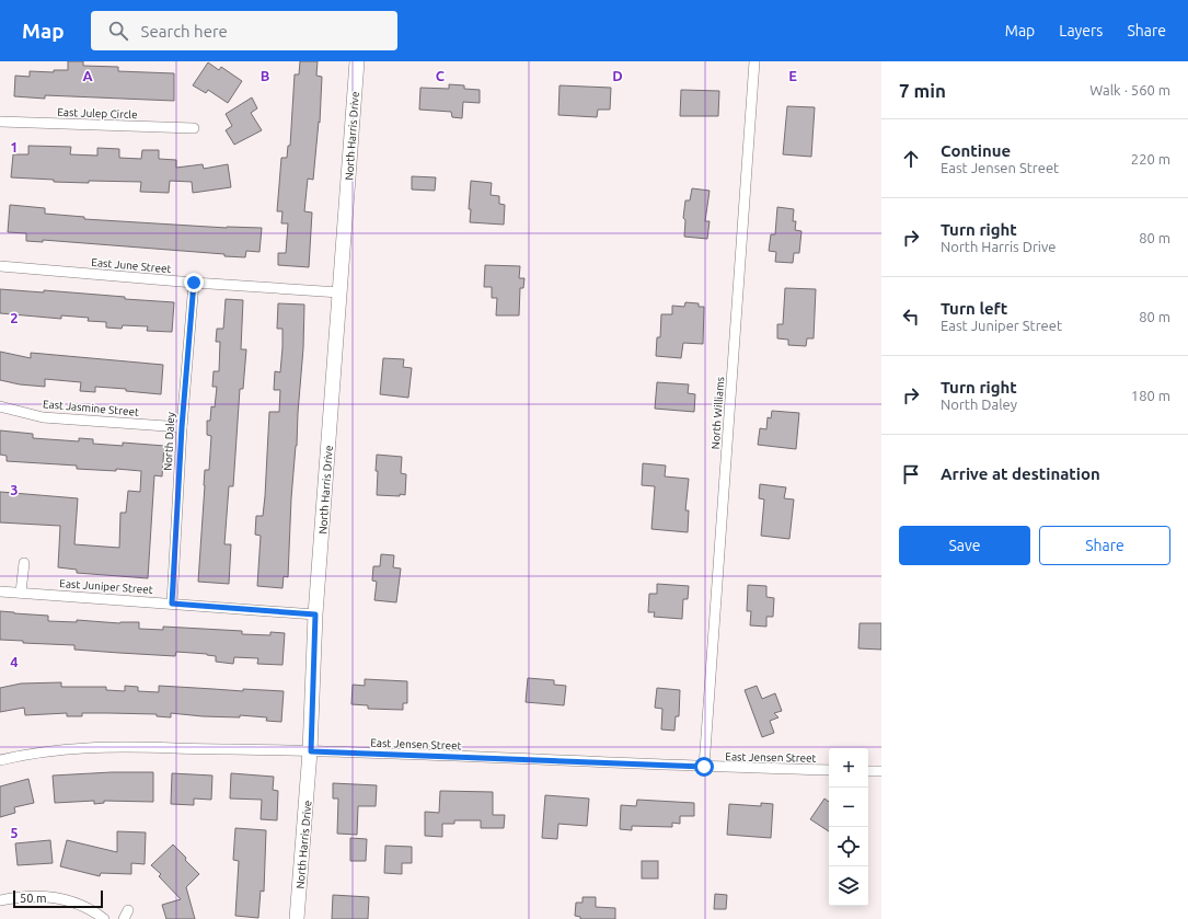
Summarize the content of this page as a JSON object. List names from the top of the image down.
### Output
{
  "streets": {
    "street": [
      "East Julep Circle",
      "North Harris Drive",
      "East June Street",
      "East Jasmine Street",
      "North Williams",
      "North Daley",
      "East Juniper Street",
      "East Jensen Street"
    ]
  },
  "crossings": [
    ["North Harris Drive", "East June Street"],
    ["North Harris Drive", "East Juniper Street"],
    ["North Harris Drive", "East Jensen Street"],
    ["East June Street", "North Daley"],
    ["East Jasmine Street", "North Daley"],
    ["North Williams", "East Jensen Street"],
    ["North Daley", "East Juniper Street"]
  ],
  "scale_bar": "50 m",
  "page": {
    "header": "Map",
    "search": "Search here",
    "nav": ["Map", "Layers", "Share"],
    "heading": ["7 min", "Walk · 560 m"],
    "list": [
      ["Continue", "East Jensen Street", "220 m"],
      ["Turn right", "North Harris Drive", "80 m"],
      ["Turn left", "East Juniper Street", "80 m"],
      ["Turn right", "North Daley", "180 m"],
      "Arrive at destination"
    ],
    "buttons": ["Save", "Share"],
    "map_buttons": ["+", "−"],
    "scale": "50 m"
  },
  "grid": {
    "columns": [
      "A",
      "B",
      "C",
      "D",
      "E"
    ],
    "rows": [
      "1",
      "2",
      "3",
      "4",
      "5"
    ]
  }
}
